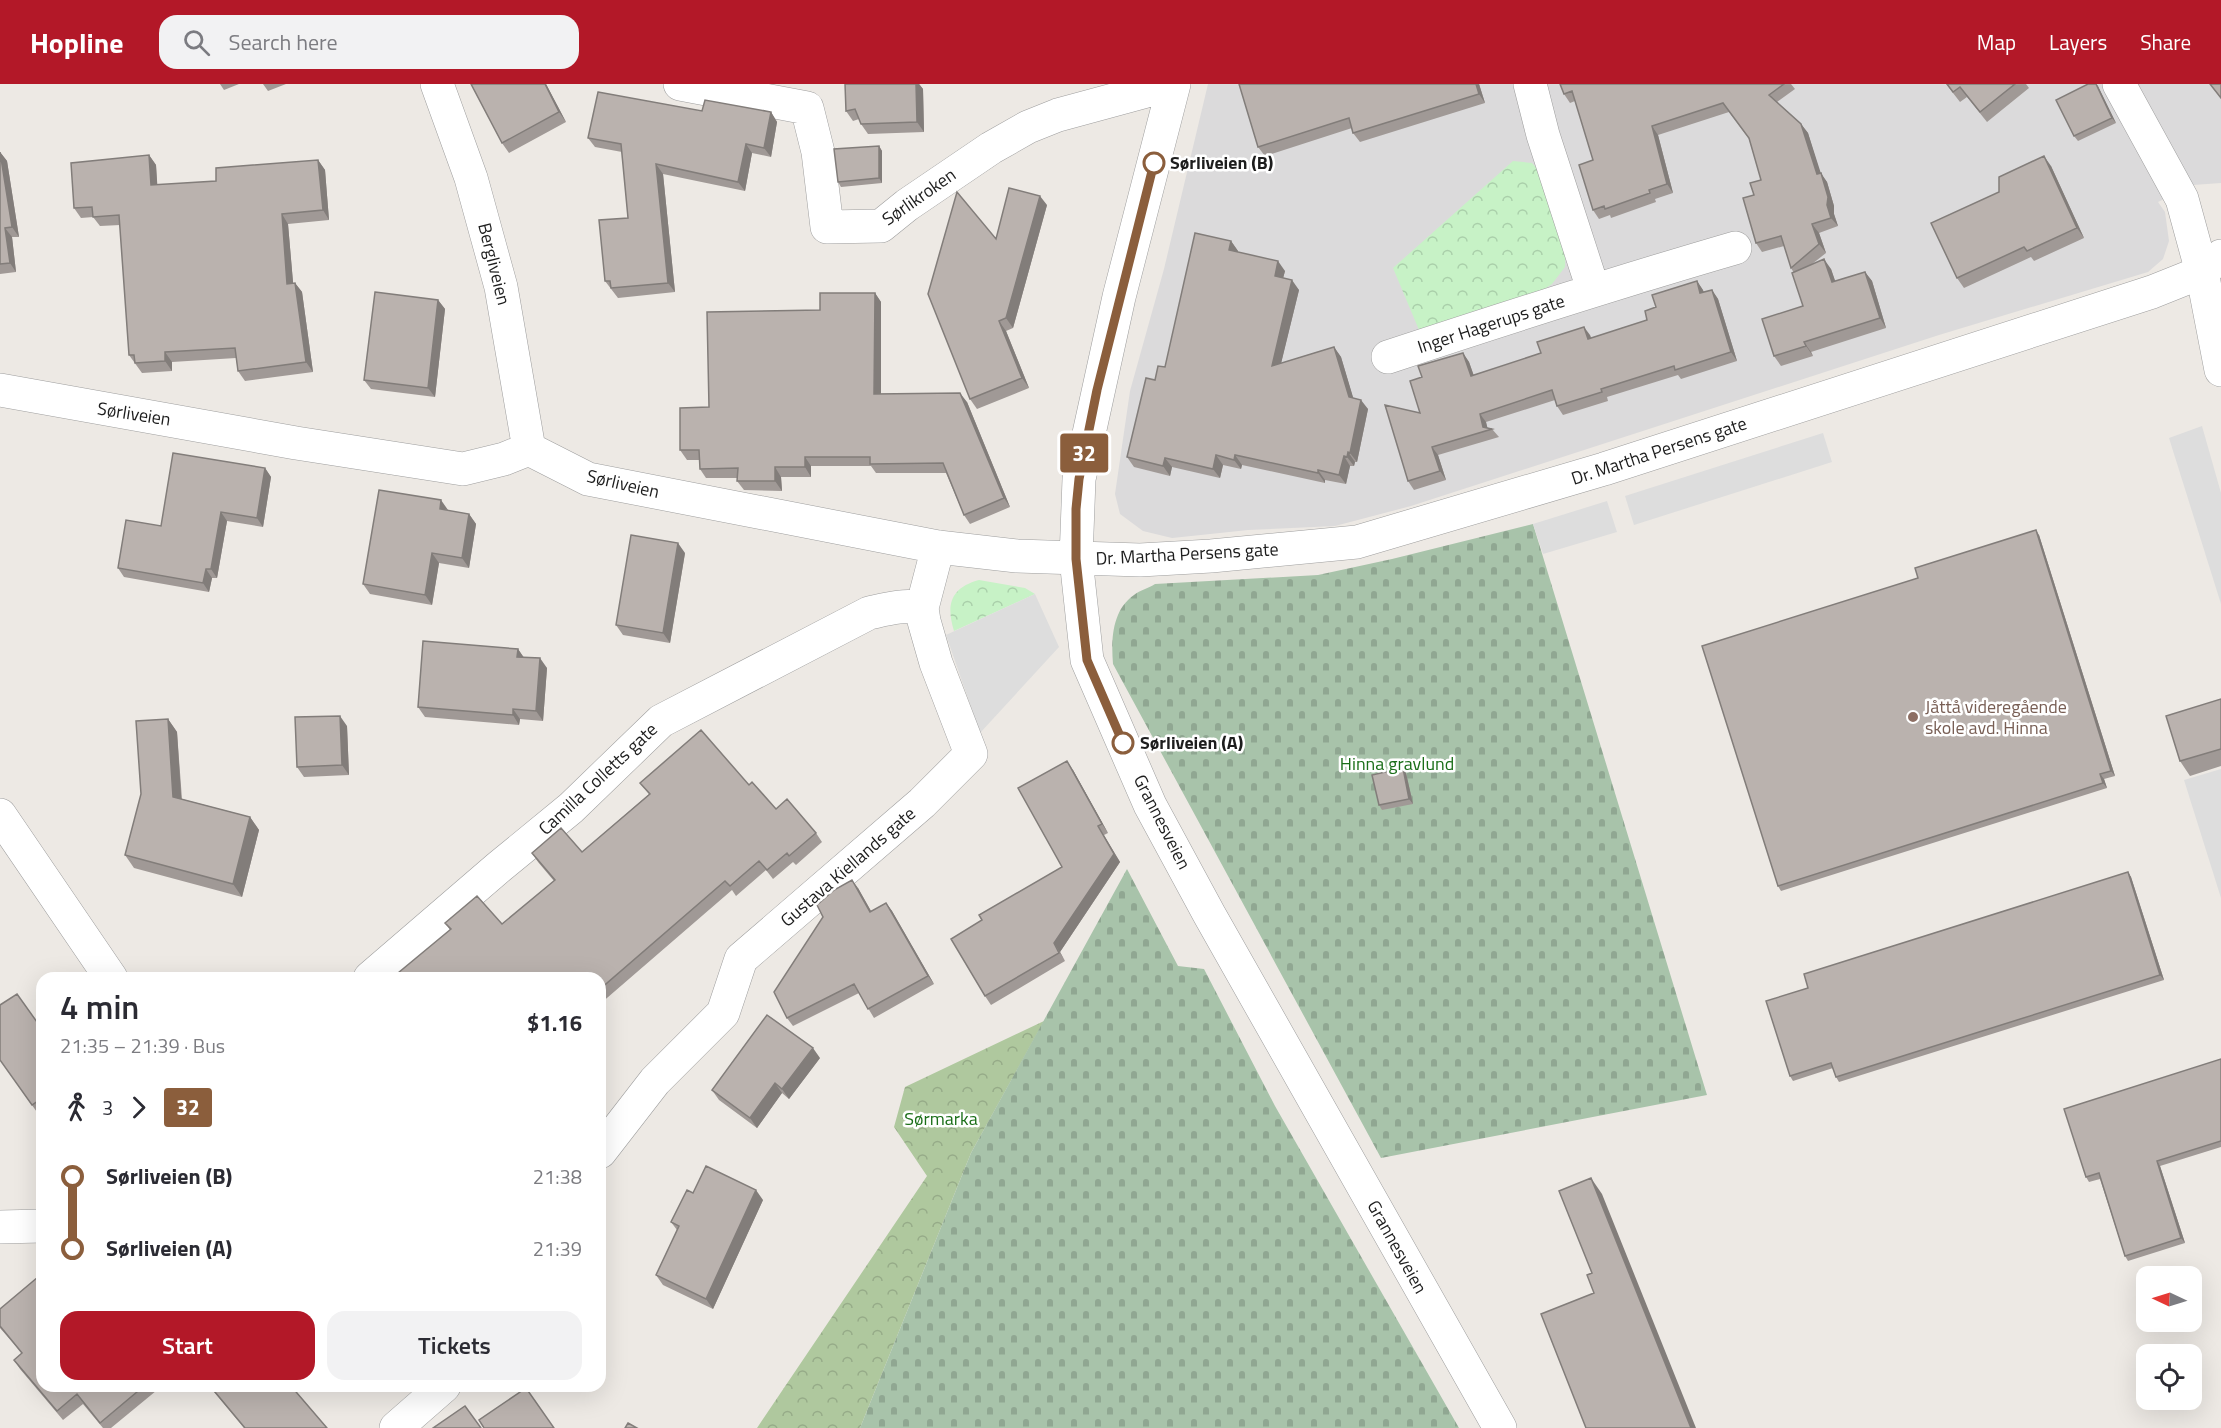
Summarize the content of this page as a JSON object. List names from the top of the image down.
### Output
{
  "streets": {
    "street": [
      "Sørlikroken",
      "Bergliveien",
      "Inger Hagerups gate",
      "Sørliveien",
      "Dr. Martha Persens gate",
      "Camilla Colletts gate",
      "Grannesveien",
      "Gustava Kiellands gate"
    ]
  },
  "crossings": [
    ["Sørlikroken", "Grannesveien"],
    ["Bergliveien", "Sørliveien"],
    ["Sørliveien", "Dr. Martha Persens gate"],
    ["Sørliveien", "Grannesveien"],
    ["Sørliveien", "Gustava Kiellands gate"],
    ["Dr. Martha Persens gate", "Grannesveien"],
    ["Camilla Colletts gate", "Gustava Kiellands gate"]
  ],
  "parks": ["Hinna gravlund", "Sørmarka"],
  "places": ["Sørliveien (B)", "Jåttå videregående skole avd. Hinna", "Sørliveien (A)"],
  "lines": ["bus line 32"],
  "north": "left",
  "page": {
    "header": "Hopline",
    "search": "Search here",
    "nav": ["Map", "Layers", "Share"],
    "on_map": "32",
    "heading": ["4 min", "21:35 – 21:39 · Bus", "$1.16"],
    "legs": ["3", "32"],
    "list": [
      {
        "name": "Sørliveien (B)",
        "value": "21:38"
      },
      {
        "name": "Sørliveien (A)",
        "value": "21:39"
      }
    ],
    "buttons": ["Start", "Tickets"]
  }
}
